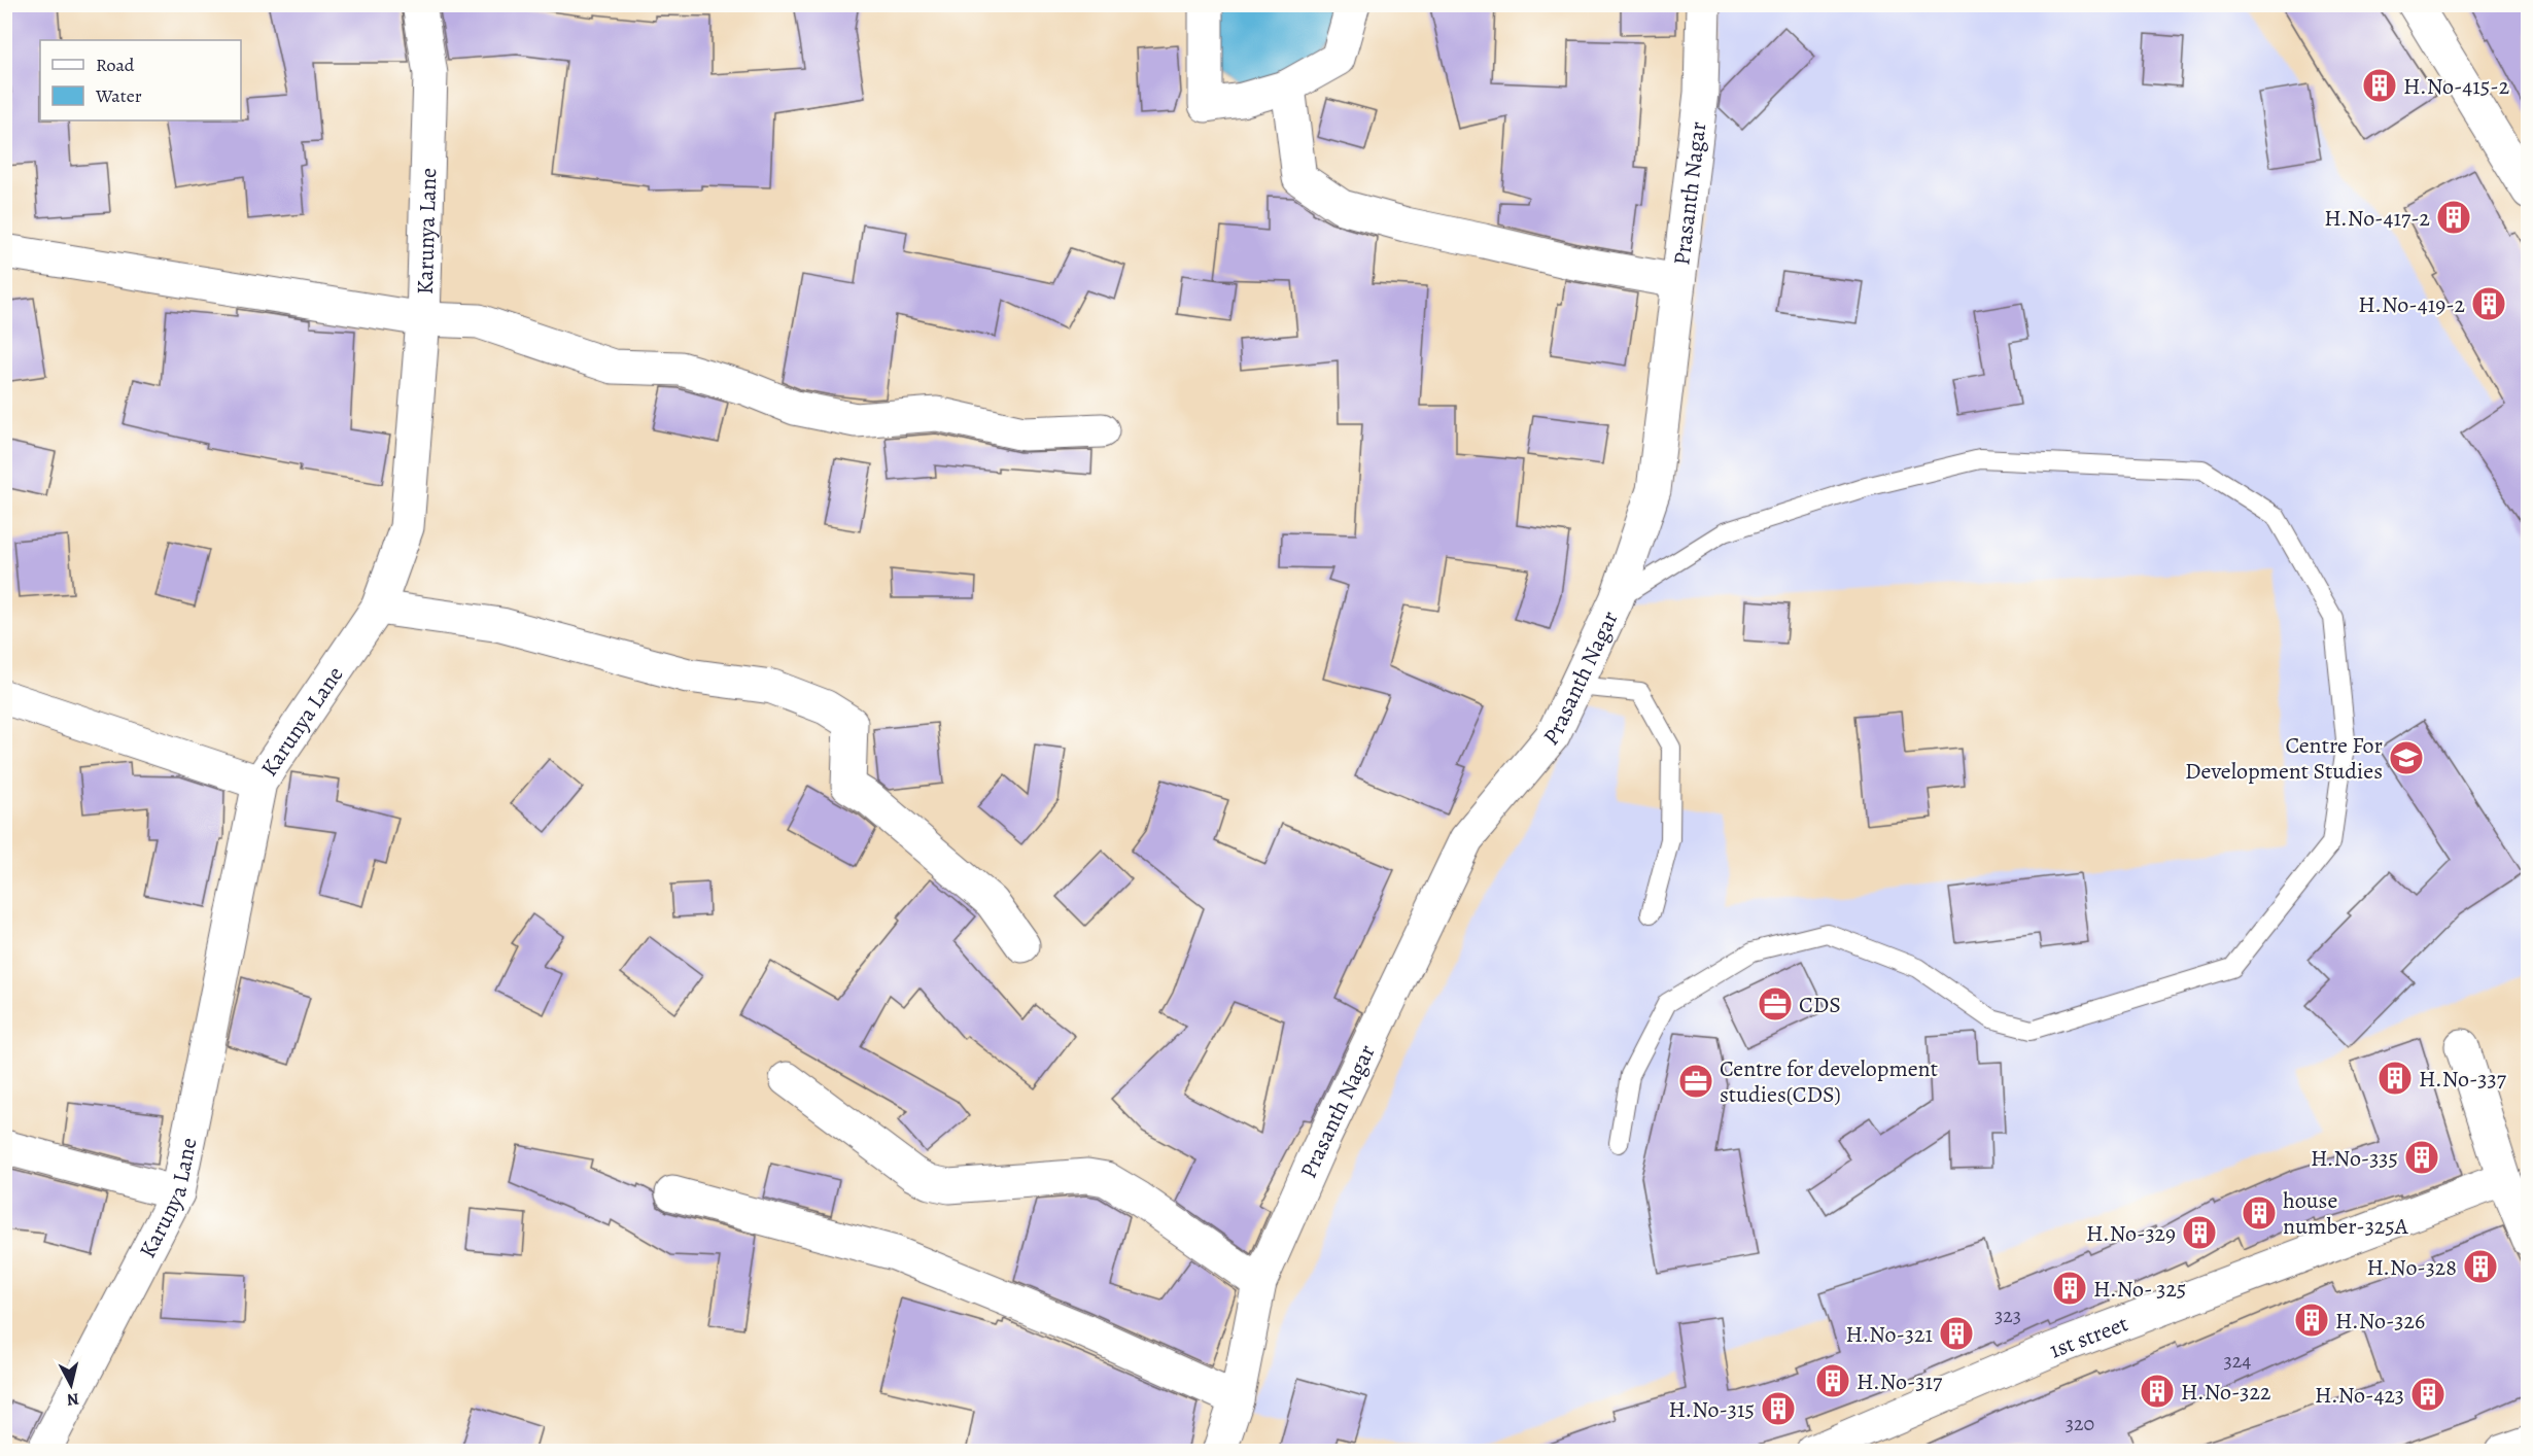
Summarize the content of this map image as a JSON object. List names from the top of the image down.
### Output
{
  "streets": {
    "street": ["Prasanth Nagar", "Karunya Lane", "1st street"]
  },
  "places": {
    "building": [
      "H.No-415-2",
      "H.No-417-2",
      "H.No-419-2",
      "H.No-337",
      "H.No-335",
      "house number-325A",
      "H.No-329",
      "H.No-328",
      "H.No- 325",
      "H.No-326",
      "H.No-321",
      "H.No-317",
      "H.No-322",
      "H.No-423",
      "H.No-315"
    ],
    "school or university": ["Centre For Development Studies"],
    "office": ["CDS", "Centre for development studies(CDS)"]
  },
  "house_numbers": ["323", "324", "320"],
  "legend": ["Road", "Water"],
  "north": "bottom"
}
